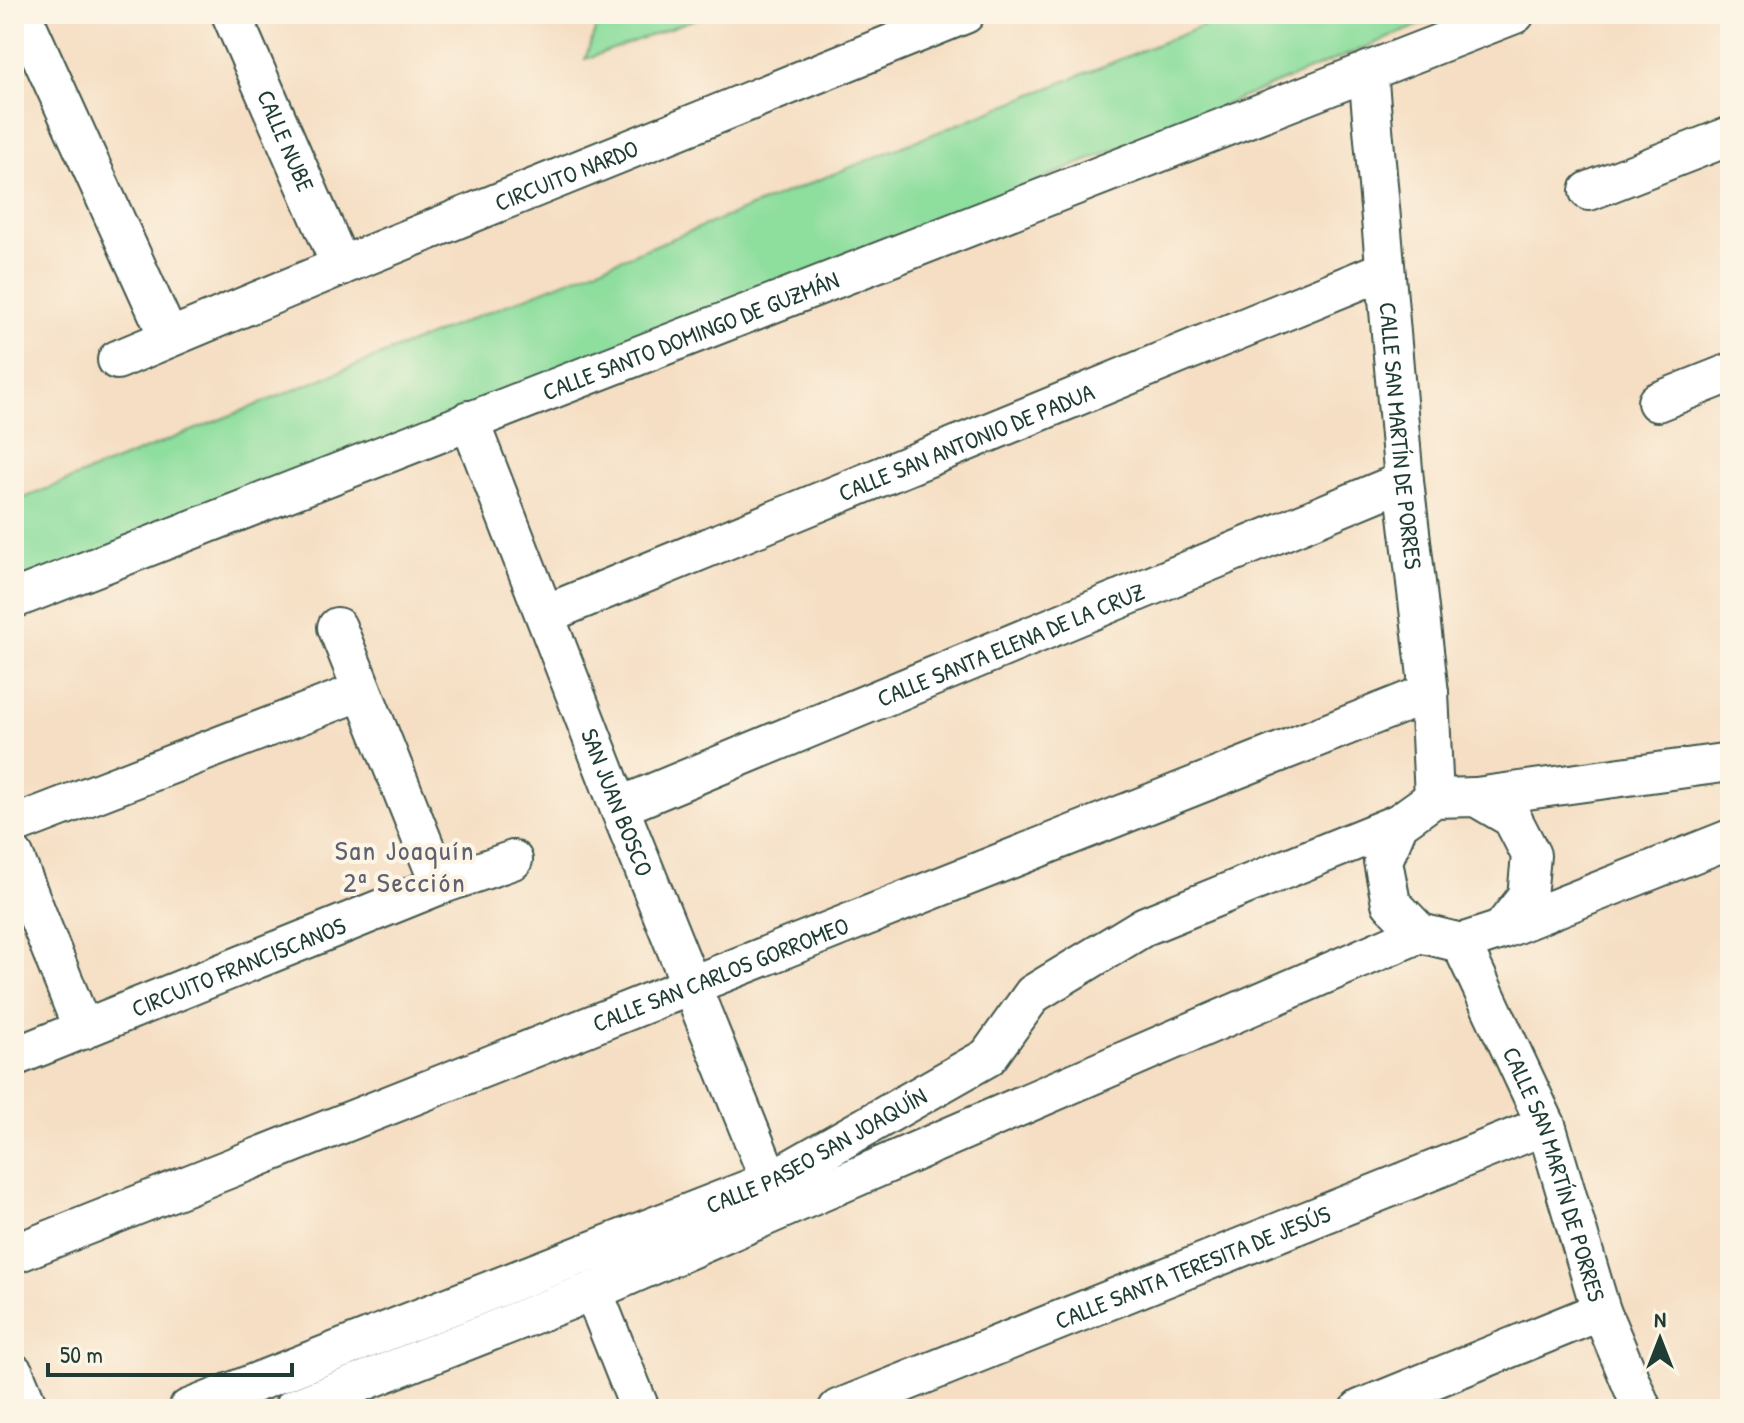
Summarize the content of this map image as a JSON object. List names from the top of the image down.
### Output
{
  "streets": {
    "street": [
      "CALLE NUBE",
      "CIRCUITO NARDO",
      "CALLE SANTO DOMINGO DE GUZMÁN",
      "CALLE SAN MARTÍN DE PORRES",
      "CALLE SAN ANTONIO DE PADUA",
      "CALLE SANTA ELENA DE LA CRUZ",
      "SAN JUAN BOSCO",
      "CIRCUITO FRANCISCANOS",
      "CALLE SAN CARLOS GORROMEO",
      "CALLE PASEO SAN JOAQUÍN",
      "CALLE SANTA TERESITA DE JESÚS"
    ]
  },
  "crossings": [
    ["CALLE NUBE", "CIRCUITO NARDO"],
    ["CALLE SANTO DOMINGO DE GUZMÁN", "CALLE SAN MARTÍN DE PORRES"],
    ["CALLE SANTO DOMINGO DE GUZMÁN", "SAN JUAN BOSCO"],
    ["CALLE SAN MARTÍN DE PORRES", "CALLE SAN ANTONIO DE PADUA"],
    ["CALLE SAN MARTÍN DE PORRES", "CALLE SANTA ELENA DE LA CRUZ"],
    ["CALLE SAN MARTÍN DE PORRES", "CALLE SAN CARLOS GORROMEO"],
    ["CALLE SAN MARTÍN DE PORRES", "CALLE PASEO SAN JOAQUÍN"],
    ["CALLE SAN MARTÍN DE PORRES", "CALLE SANTA TERESITA DE JESÚS"],
    ["CALLE SAN ANTONIO DE PADUA", "SAN JUAN BOSCO"],
    ["CALLE SANTA ELENA DE LA CRUZ", "SAN JUAN BOSCO"],
    ["SAN JUAN BOSCO", "CALLE SAN CARLOS GORROMEO"],
    ["SAN JUAN BOSCO", "CALLE PASEO SAN JOAQUÍN"]
  ],
  "districts": ["San Joaquín 2ª Sección"],
  "scale_bar": "50 m",
  "north": "top"
}
